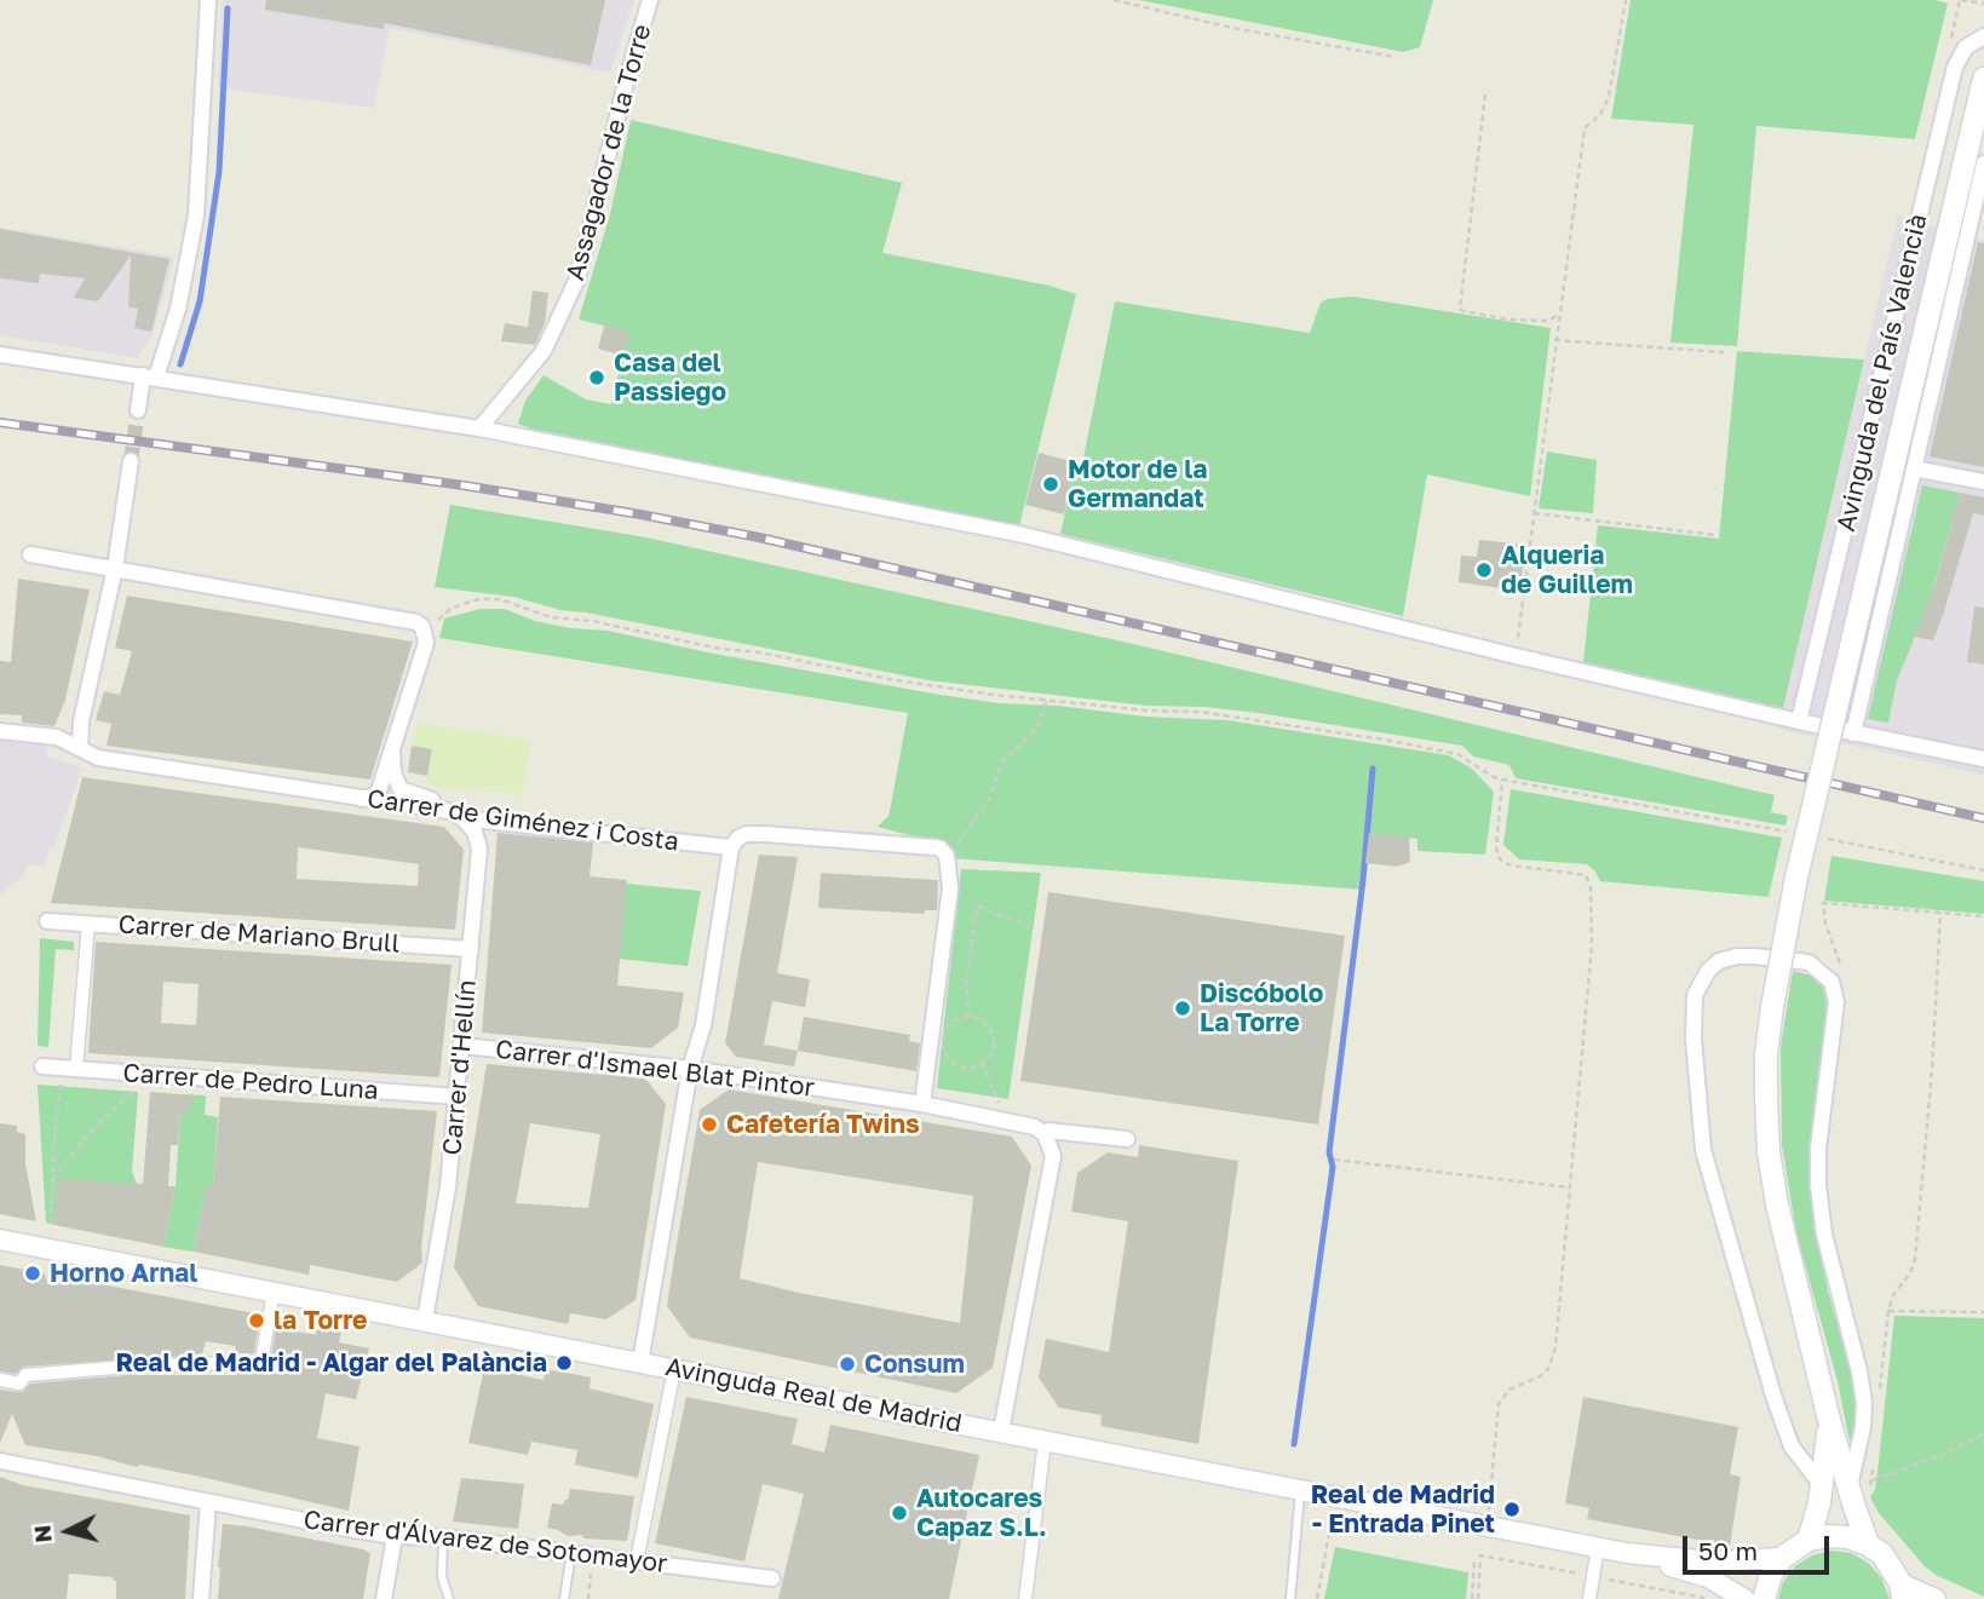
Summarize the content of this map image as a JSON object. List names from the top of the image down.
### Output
{
  "streets": {
    "street": [
      "Assagador de la Torre",
      "Avinguda del País Valencià",
      "Carrer de Giménez i Costa",
      "Carrer de Mariano Brull",
      "Carrer d'Hellín",
      "Carrer d'Ismael Blat Pintor",
      "Carrer de Pedro Luna",
      "Avinguda Real de Madrid",
      "Carrer d'Álvarez de Sotomayor"
    ]
  },
  "crossings": [
    ["Carrer de Giménez i Costa", "Carrer d'Hellín"],
    ["Carrer de Mariano Brull", "Carrer d'Hellín"],
    ["Carrer d'Hellín", "Carrer d'Ismael Blat Pintor"],
    ["Carrer d'Hellín", "Carrer de Pedro Luna"],
    ["Carrer d'Hellín", "Avinguda Real de Madrid"]
  ],
  "places": [
    "Casa del Passiego",
    "Motor de la Germandat",
    "Alqueria de Guillem",
    "Discóbolo La Torre",
    "Cafetería Twins",
    "Horno Arnal",
    "la Torre",
    "Real de Madrid - Algar del Palància",
    "Consum",
    "Real de Madrid - Entrada Pinet",
    "Autocares Capaz S.L."
  ],
  "scale_bar": "50 m",
  "north": "left"
}
